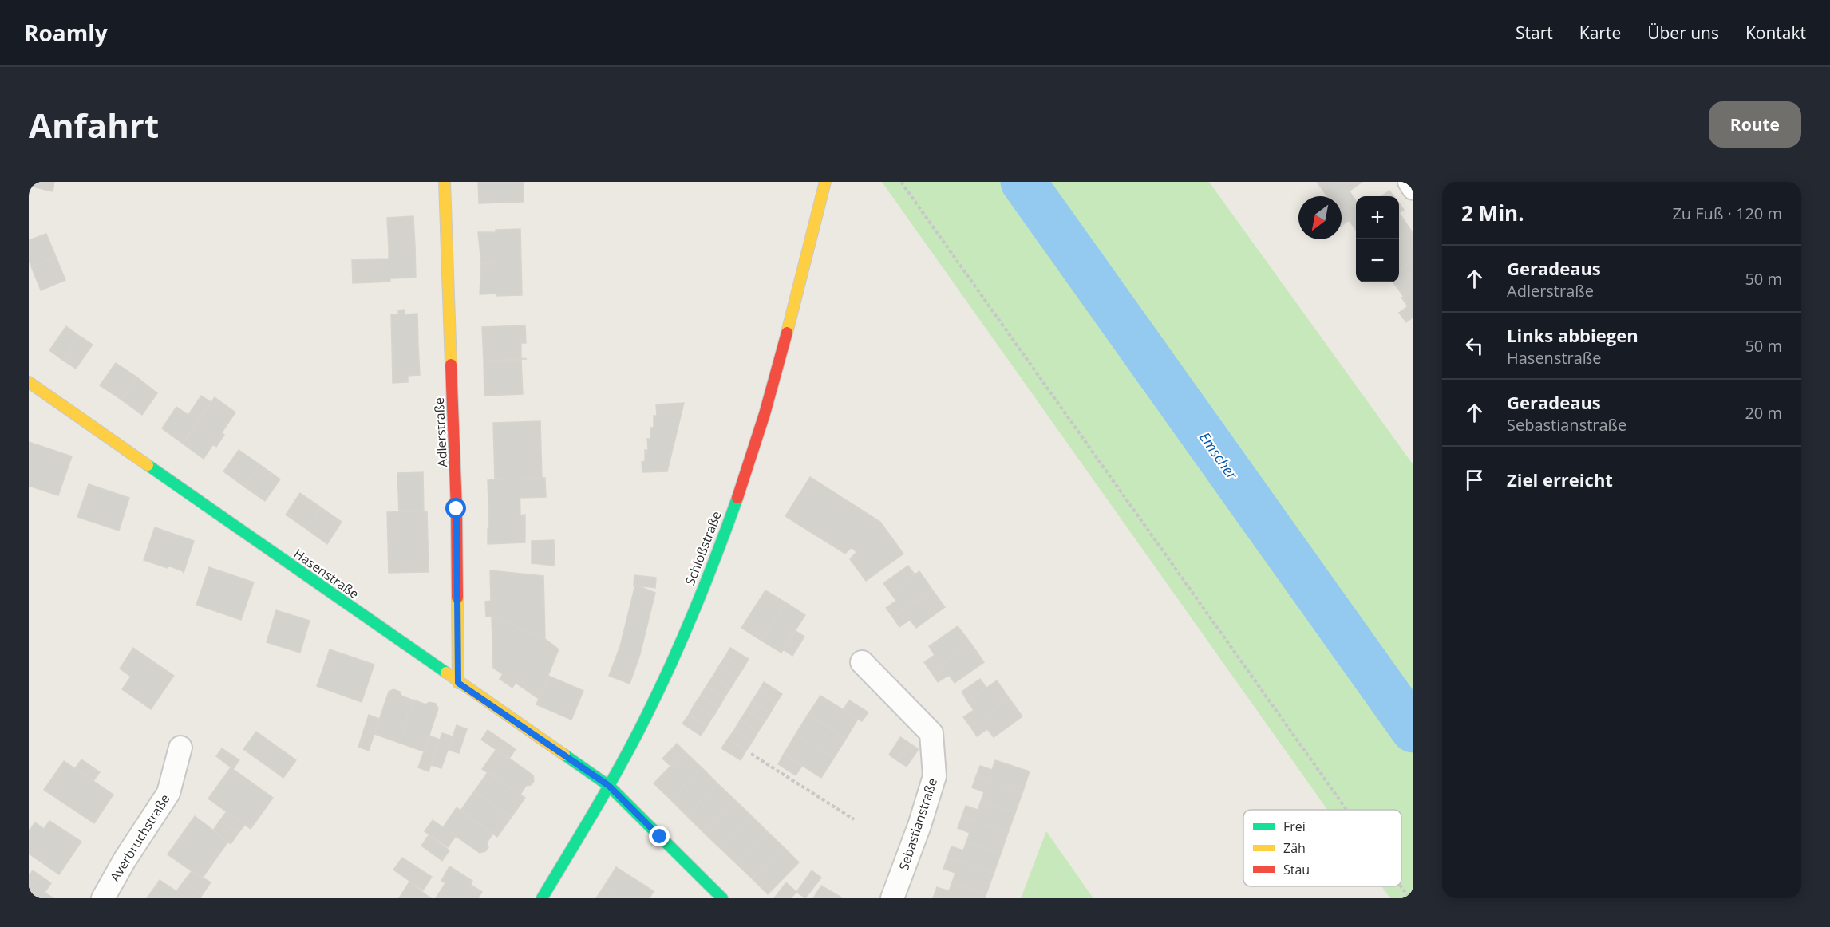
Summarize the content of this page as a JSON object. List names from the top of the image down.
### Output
{
  "streets": {
    "street": [
      "Adlerstraße",
      "Schloßstraße",
      "Hasenstraße",
      "Sebastianstraße",
      "Averbruchstraße"
    ]
  },
  "crossings": [
    ["Adlerstraße", "Hasenstraße"],
    ["Schloßstraße", "Hasenstraße"]
  ],
  "water": ["Emscher"],
  "legend": ["Frei", "Zäh", "Stau"],
  "north": "bottom left",
  "page": {
    "header": "Roamly",
    "nav": [
      "Start",
      "Karte",
      "Über uns",
      "Kontakt"
    ],
    "buttons": "Route",
    "title": "Anfahrt",
    "heading": ["2 Min.", "Zu Fuß · 120 m"],
    "map_buttons": ["+", "−"],
    "list": [
      ["Geradeaus", "Adlerstraße", "50 m"],
      ["Links abbiegen", "Hasenstraße", "50 m"],
      ["Geradeaus", "Sebastianstraße", "20 m"],
      "Ziel erreicht"
    ]
  }
}
